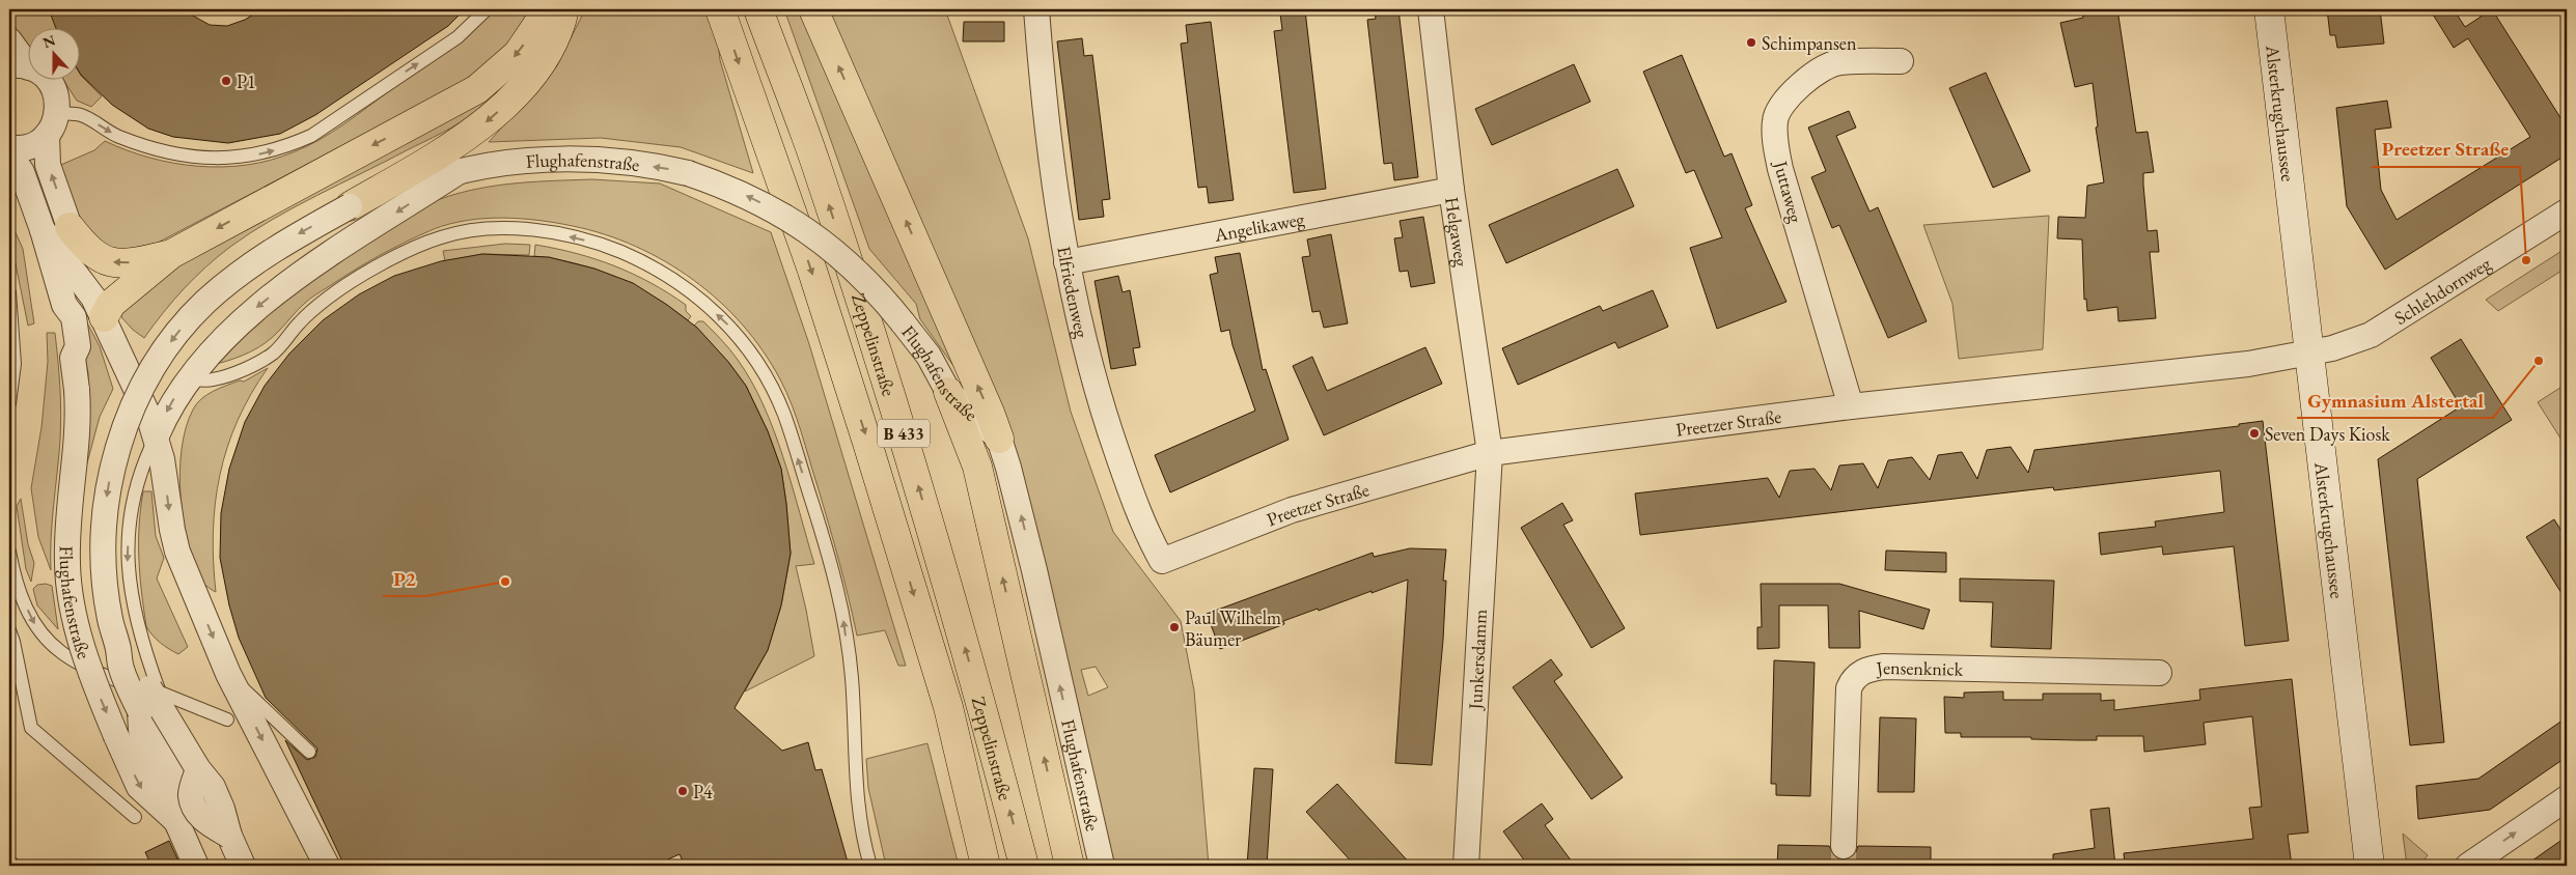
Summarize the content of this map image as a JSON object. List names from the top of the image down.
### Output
{
  "streets": {
    "highway": ["Zeppelinstraße", "B 433"],
    "main road": ["Alsterkrugchaussee"],
    "street": [
      "Flughafenstraße",
      "Juttaweg",
      "Angelikaweg",
      "Helgaweg",
      "Schlehdornweg",
      "Elfriedenweg",
      "Preetzer Straße",
      "Junkersdamm",
      "Jensenknick"
    ]
  },
  "crossings": [
    ["Alsterkrugchaussee", "Schlehdornweg"],
    ["Alsterkrugchaussee", "Preetzer Straße"],
    ["Juttaweg", "Preetzer Straße"],
    ["Angelikaweg", "Helgaweg"],
    ["Angelikaweg", "Elfriedenweg"],
    ["Helgaweg", "Preetzer Straße"],
    ["Helgaweg", "Junkersdamm"],
    ["Schlehdornweg", "Preetzer Straße"],
    ["Elfriedenweg", "Preetzer Straße"],
    ["Preetzer Straße", "Junkersdamm"]
  ],
  "places": [
    "Schimpansen",
    "P1",
    "Preetzer Straße",
    "Gymnasium Alstertal",
    "Seven Days Kiosk",
    "P2",
    "Paul Wilhelm Bäumer",
    "P4"
  ],
  "north": "top"
}
